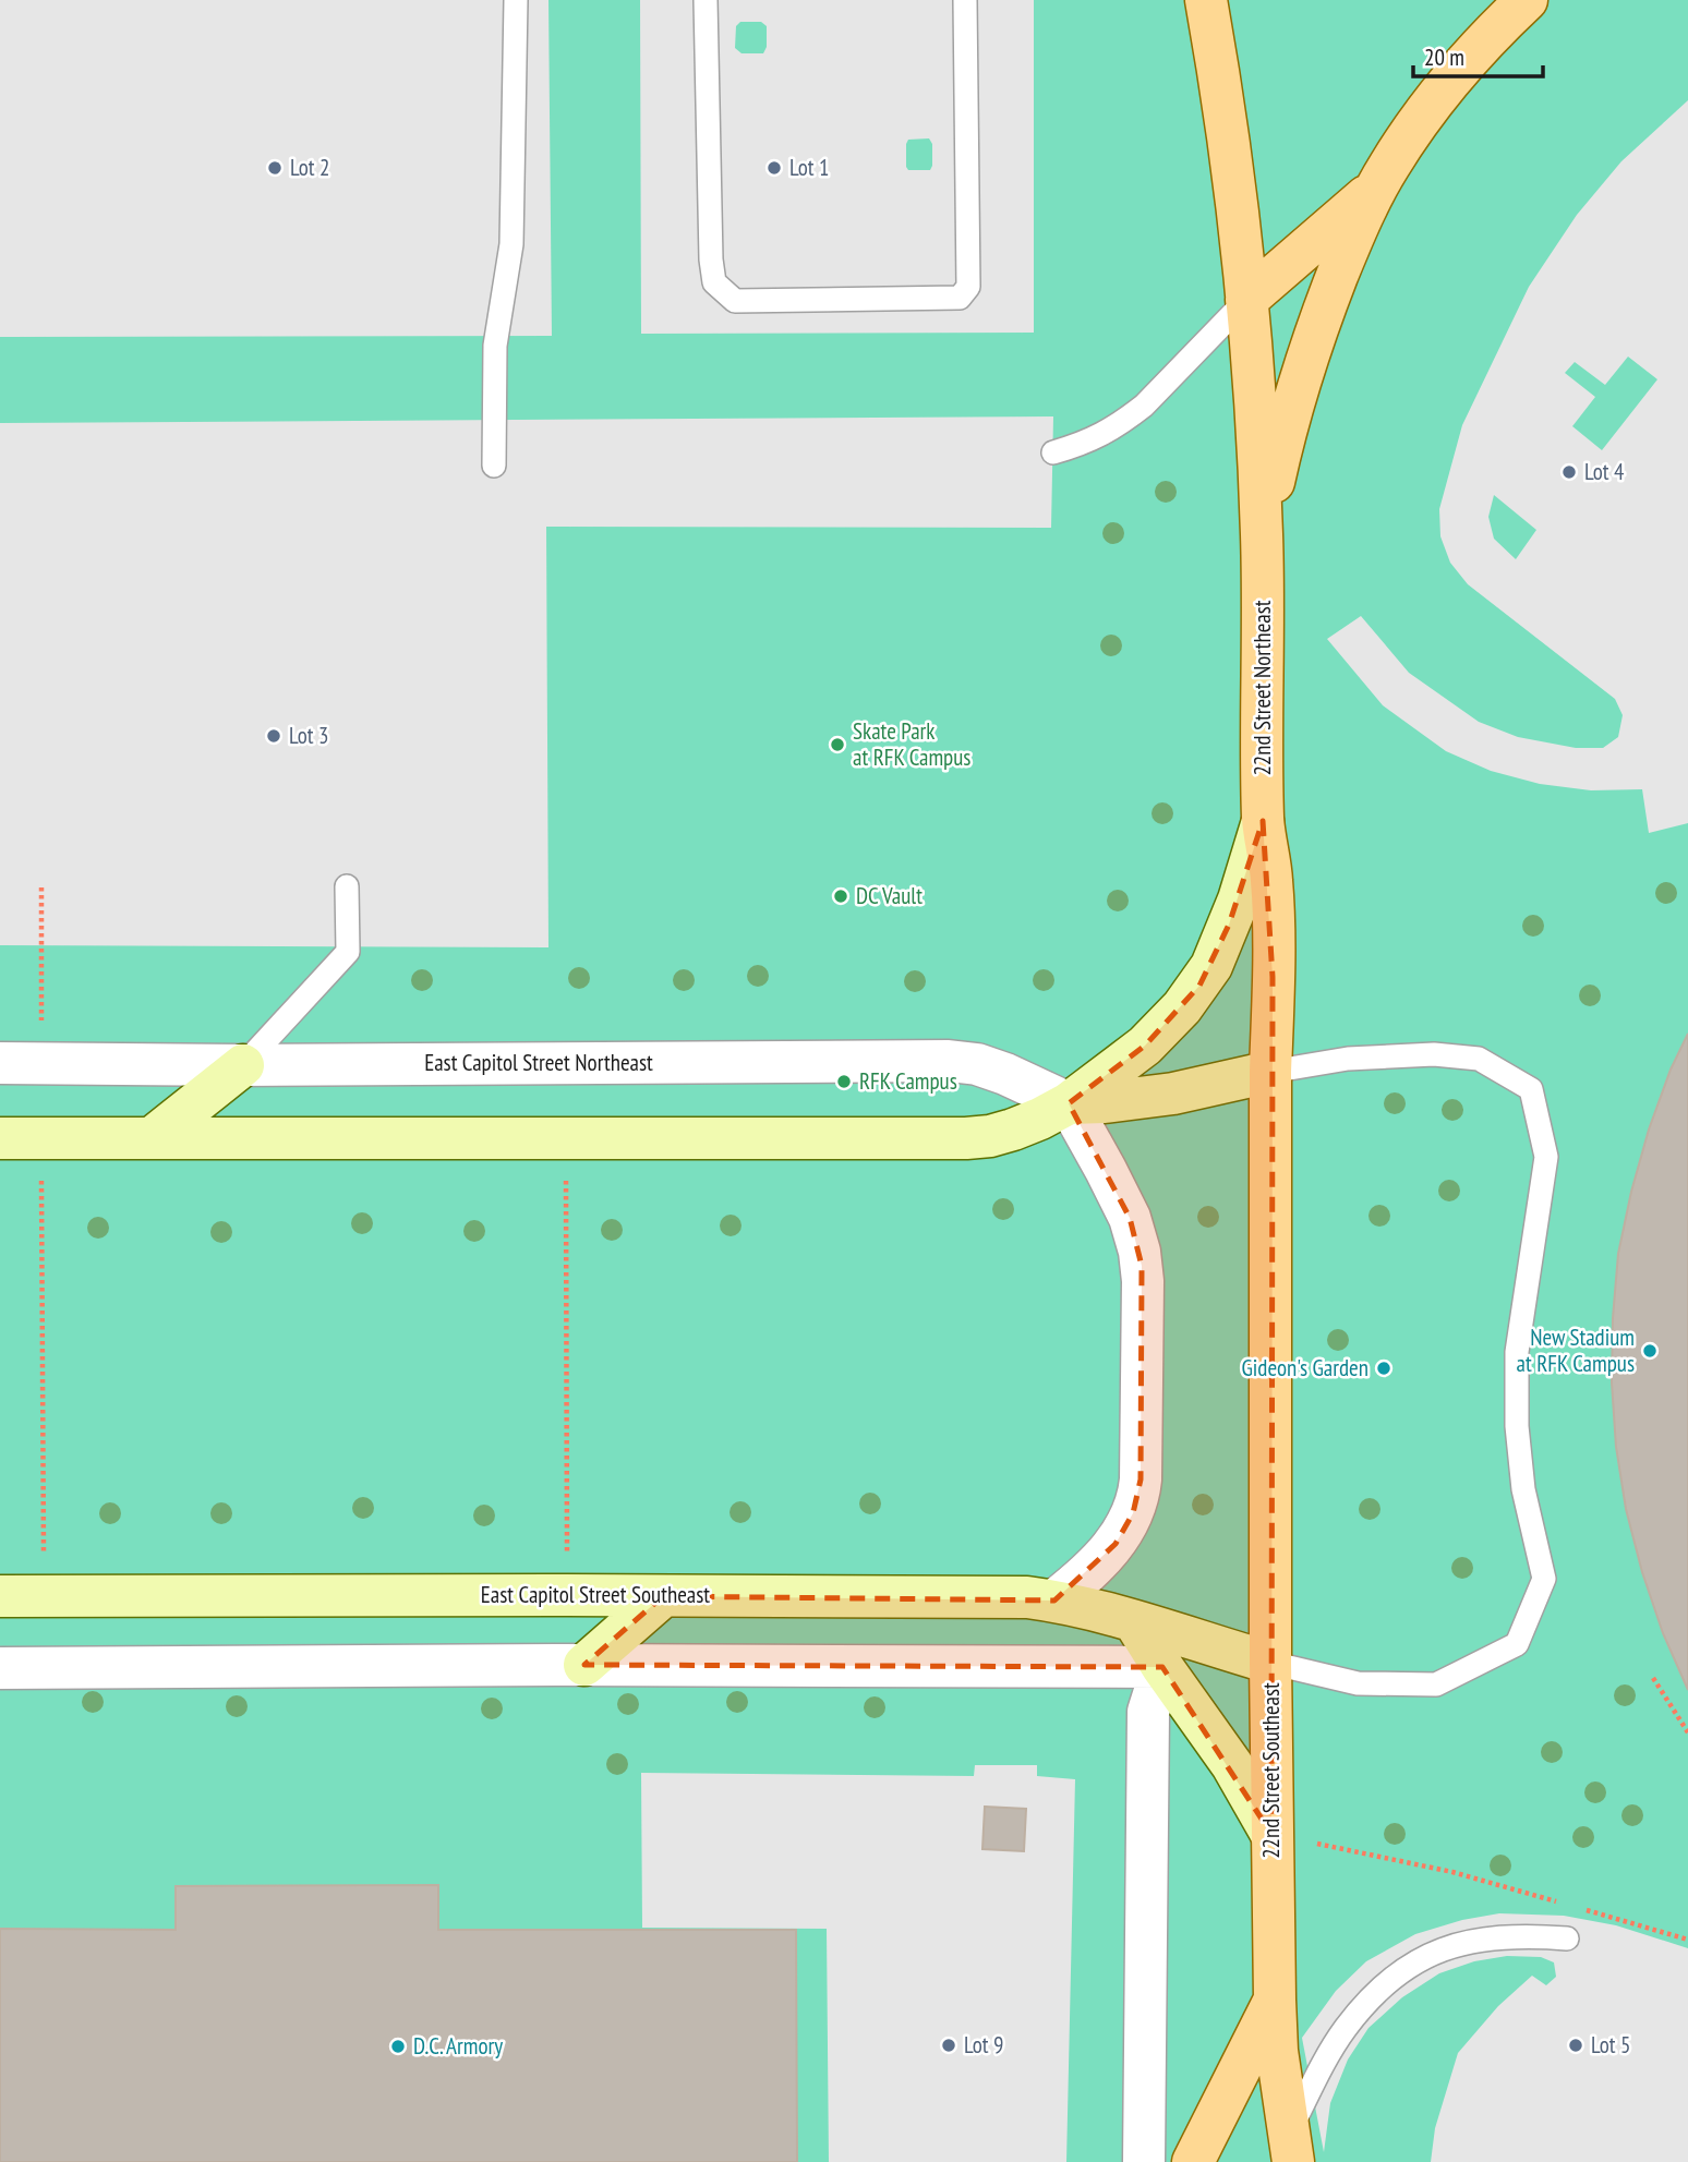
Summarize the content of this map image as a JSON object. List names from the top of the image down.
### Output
{
  "streets": {
    "main road": ["22nd Street Northeast", "East Capitol Street Southeast", "22nd Street Southeast"],
    "street": ["East Capitol Street Northeast"]
  },
  "crossings": [
    ["22nd Street Northeast", "22nd Street Southeast"],
    ["East Capitol Street Southeast", "22nd Street Southeast"]
  ],
  "places": [
    "Lot 2",
    "Lot 1",
    "Lot 4",
    "Lot 3",
    "Skate Park at RFK Campus",
    "DC Vault",
    "RFK Campus",
    "New Stadium at RFK Campus",
    "Gideon's Garden",
    "Lot 9",
    "Lot 5",
    "D.C. Armory"
  ],
  "scale_bar": "20 m"
}
